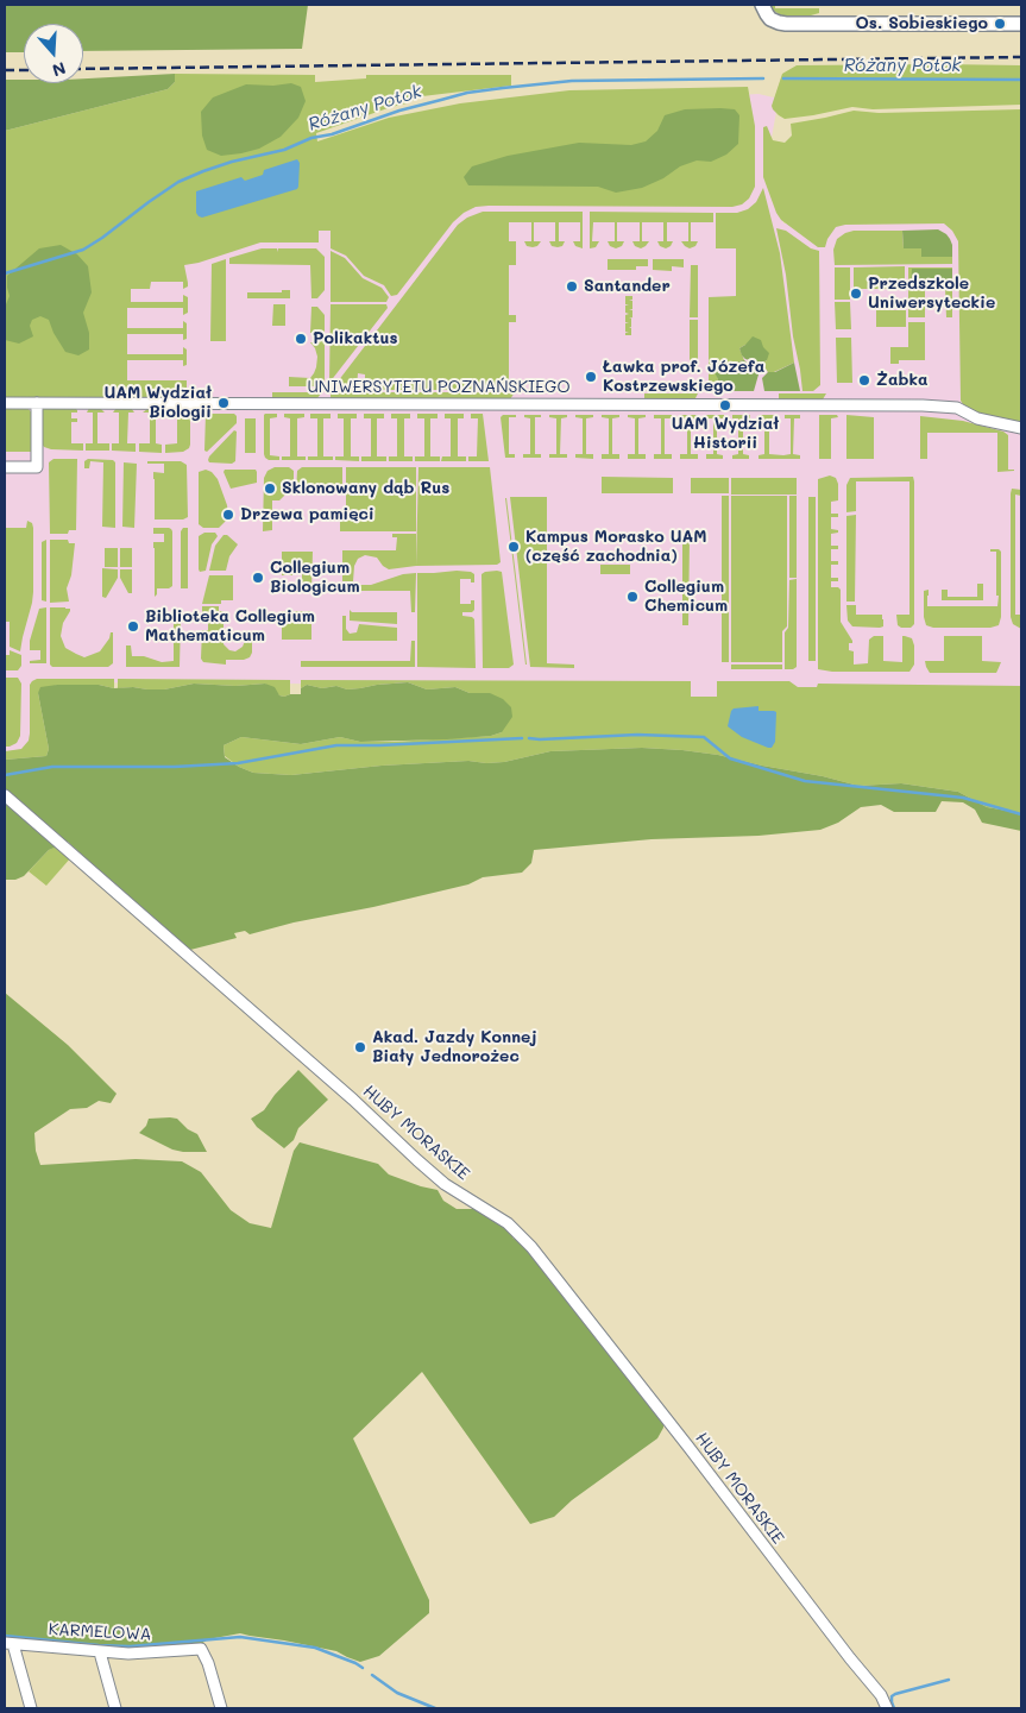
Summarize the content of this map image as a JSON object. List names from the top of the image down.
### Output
{
  "streets": {
    "street": ["UNIWERSYTETU POZNAŃSKIEGO", "HUBY MORASKIE", "KARMELOWA"]
  },
  "water": ["Różany Potok"],
  "places": [
    "Os. Sobieskiego",
    "Santander",
    "Przedszkole Uniwersyteckie",
    "Polikaktus",
    "Ławka prof. Józefa Kostrzewskiego",
    "Żabka",
    "UAM Wydział Biologii",
    "UAM Wydział Historii",
    "Sklonowany dąb Rus",
    "Drzewa pamięci",
    "Kampus Morasko UAM (część zachodnia)",
    "Collegium Biologicum",
    "Collegium Chemicum",
    "Biblioteka Collegium Mathematicum",
    "Akad. Jazdy Konnej Biały Jednorożec"
  ],
  "north": "bottom"
}
